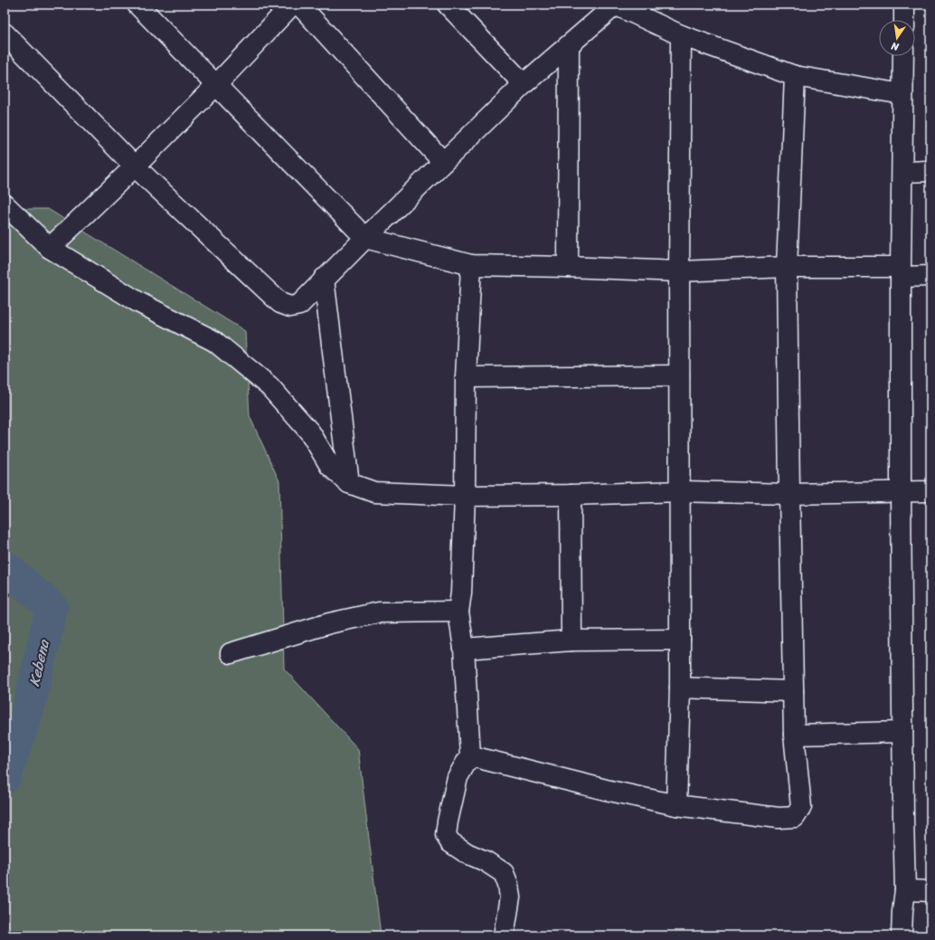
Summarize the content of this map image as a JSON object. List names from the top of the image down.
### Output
{
  "water": ["Kebena"],
  "north": "bottom"
}
